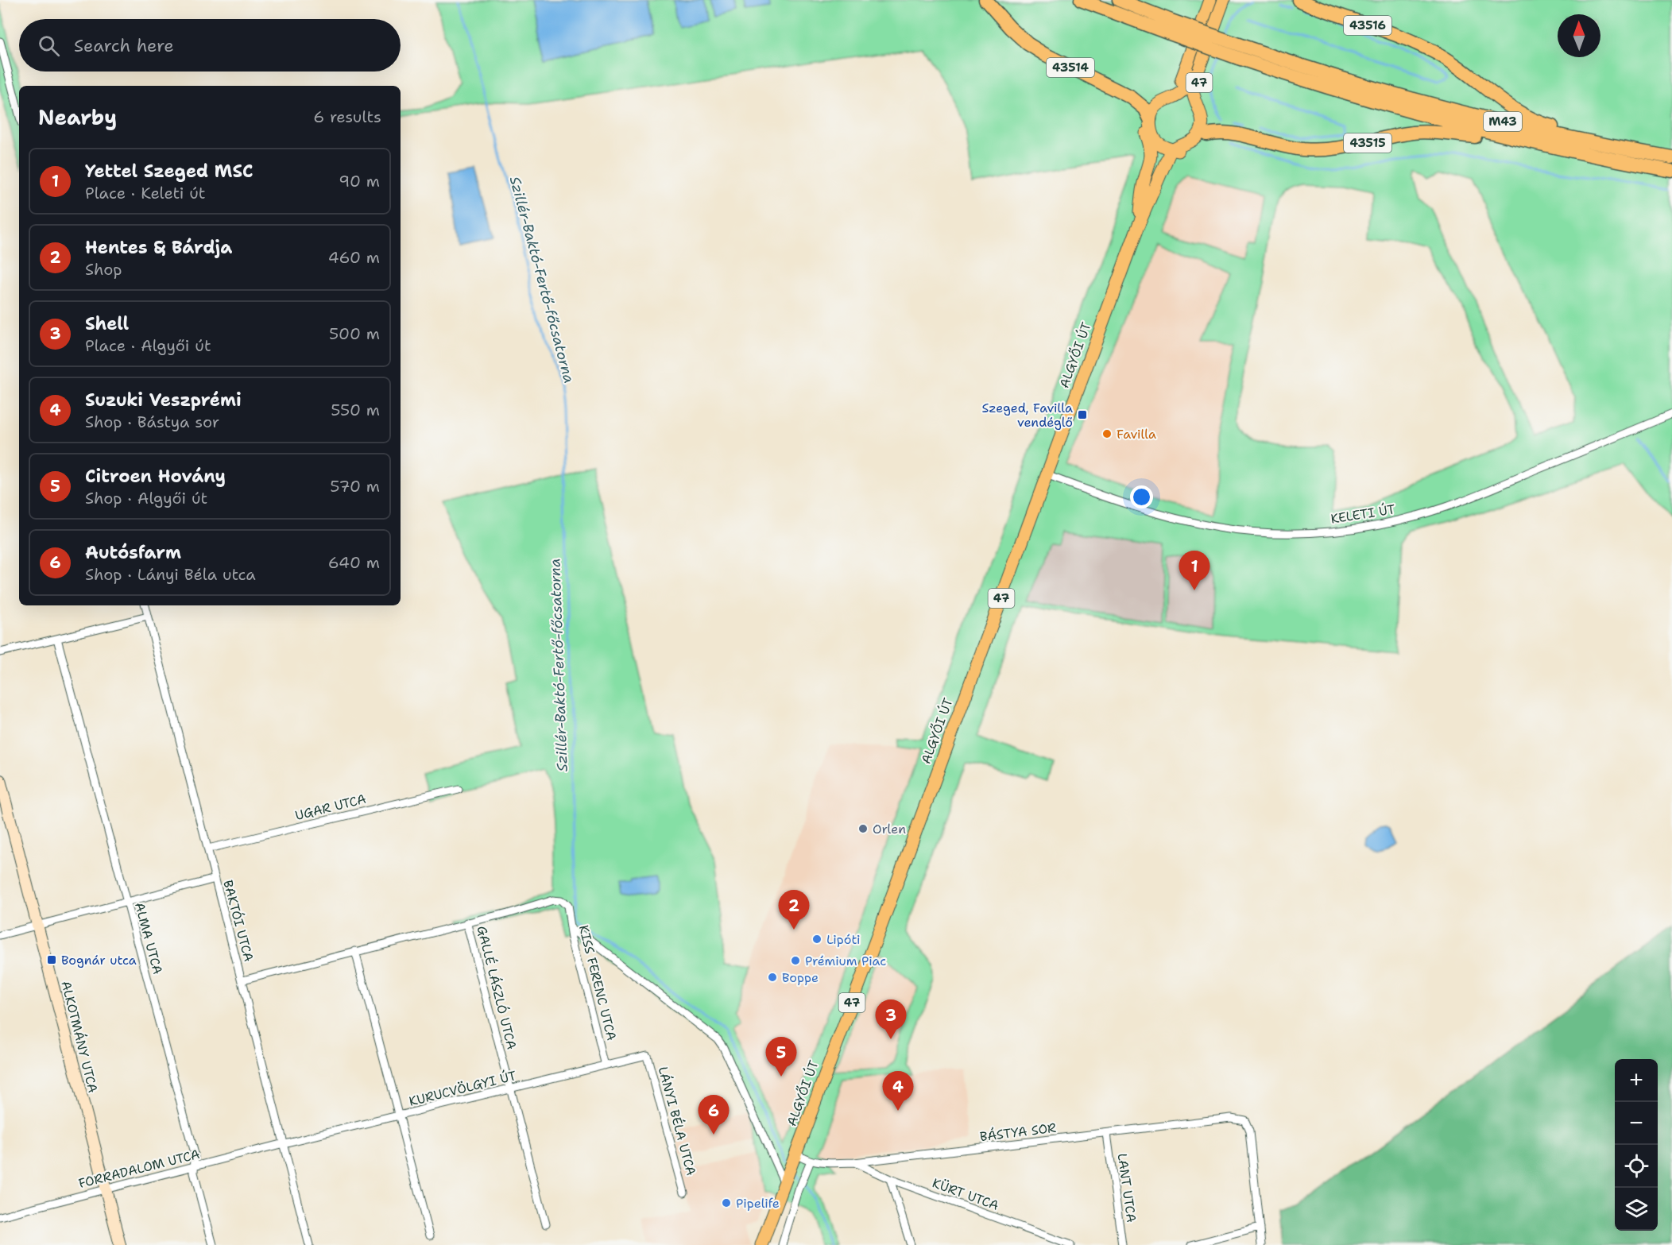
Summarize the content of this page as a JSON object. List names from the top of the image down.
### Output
{
  "streets": {
    "highway": [
      "43516",
      "43514",
      "M43",
      "43515"
    ],
    "main road": ["47", "ALGYŐI ÚT"],
    "street": [
      "KELETI ÚT",
      "UGAR UTCA",
      "BAKTÓI UTCA",
      "ALMA UTCA",
      "KISS FERENC UTCA",
      "GALLÉ LÁSZLÓ UTCA",
      "ALKOTMÁNY UTCA",
      "KURUCVÖLGYI ÚT",
      "LÁNYI BÉLA UTCA",
      "BÁSTYA SOR",
      "FORRADALOM UTCA",
      "LANT UTCA",
      "KÜRT UTCA"
    ]
  },
  "crossings": [
    ["43516", "M43"],
    ["43514", "47"],
    ["47", "43515"],
    ["47", "ALGYŐI ÚT"],
    ["M43", "43515"],
    ["ALGYŐI ÚT", "KELETI ÚT"],
    ["ALGYŐI ÚT", "BÁSTYA SOR"],
    ["UGAR UTCA", "BAKTÓI UTCA"],
    ["BAKTÓI UTCA", "KURUCVÖLGYI ÚT"],
    ["BAKTÓI UTCA", "FORRADALOM UTCA"],
    ["ALMA UTCA", "FORRADALOM UTCA"],
    ["KISS FERENC UTCA", "GALLÉ LÁSZLÓ UTCA"],
    ["KISS FERENC UTCA", "KURUCVÖLGYI ÚT"],
    ["GALLÉ LÁSZLÓ UTCA", "KURUCVÖLGYI ÚT"],
    ["ALKOTMÁNY UTCA", "FORRADALOM UTCA"],
    ["KURUCVÖLGYI ÚT", "LÁNYI BÉLA UTCA"],
    ["KURUCVÖLGYI ÚT", "FORRADALOM UTCA"],
    ["BÁSTYA SOR", "LANT UTCA"],
    ["BÁSTYA SOR", "KÜRT UTCA"]
  ],
  "water": ["Szillér-Baktó-Fertő-főcsatorna"],
  "places": {
    "transit": ["Szeged, Favilla vendéglő", "Bognár utca"],
    "other": [
      "Favilla",
      "Orlen",
      "Lipóti",
      "Prémium Piac",
      "Boppe",
      "Pipelife"
    ]
  },
  "north": "top",
  "page": {
    "search": "Search here",
    "heading": ["Nearby", "6 results"],
    "list": [
      {
        "mark": "1",
        "name": "Yettel Szeged MSC",
        "note": "Place · Keleti út",
        "value": "90 m"
      },
      {
        "mark": "2",
        "name": "Hentes & Bárdja",
        "note": "Shop",
        "value": "460 m"
      },
      {
        "mark": "3",
        "name": "Shell",
        "note": "Place · Algyői út",
        "value": "500 m"
      },
      {
        "mark": "4",
        "name": "Suzuki Veszprémi",
        "note": "Shop · Bástya sor",
        "value": "550 m"
      },
      {
        "mark": "5",
        "name": "Citroen Hovány",
        "note": "Shop · Algyői út",
        "value": "570 m"
      },
      {
        "mark": "6",
        "name": "Autósfarm",
        "note": "Shop · Lányi Béla utca",
        "value": "640 m"
      }
    ],
    "pins": [
      "1",
      "2",
      "3",
      "5",
      "4",
      "6"
    ],
    "map_buttons": ["+", "−"]
  }
}
